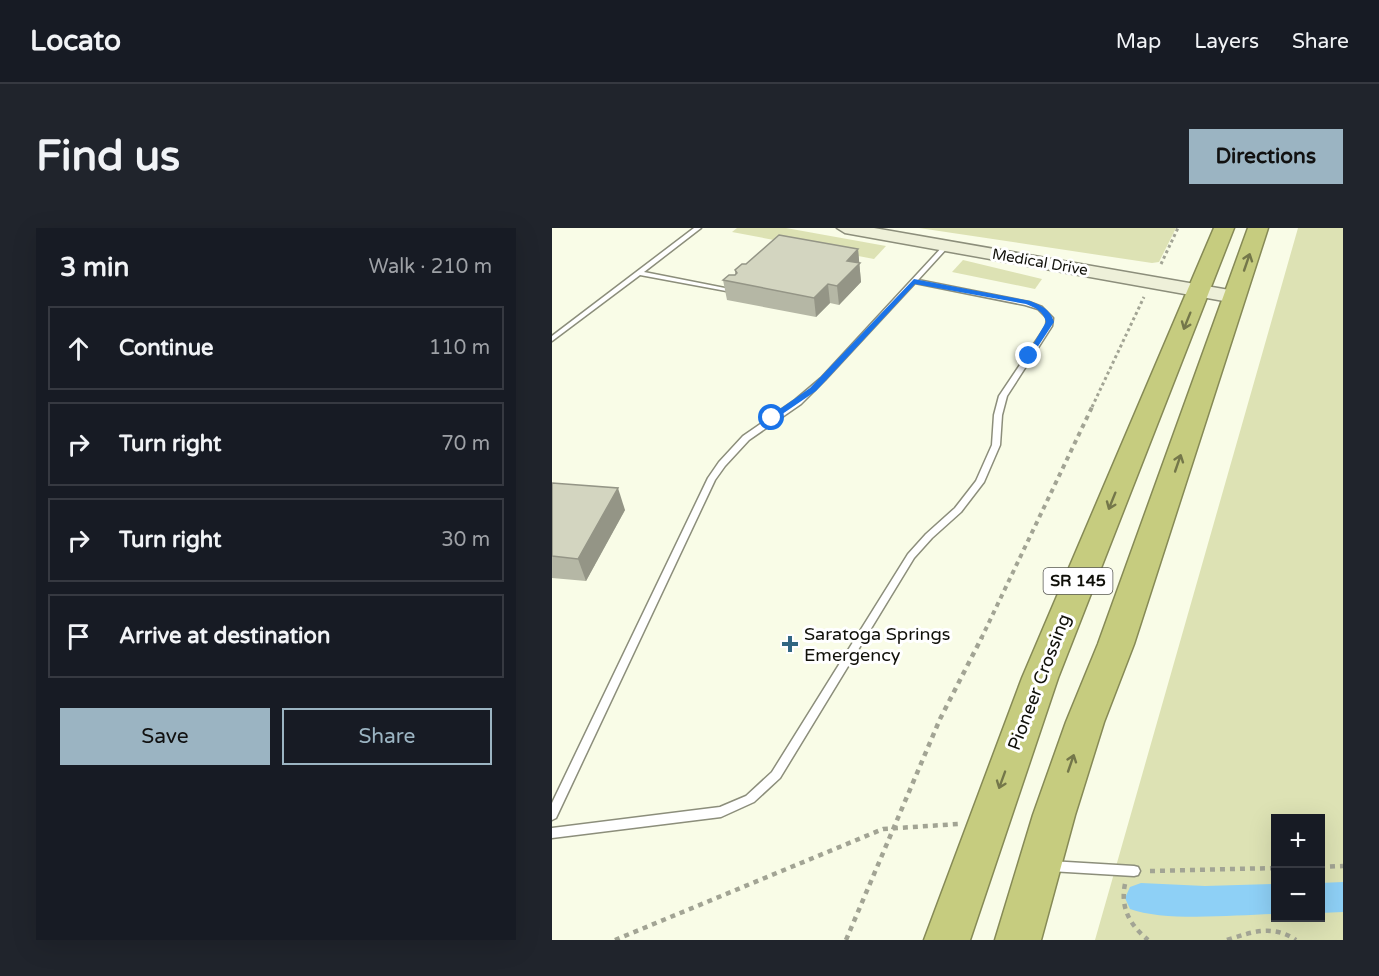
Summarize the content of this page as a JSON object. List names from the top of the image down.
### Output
{
  "streets": {
    "highway": ["SR 145", "Pioneer Crossing"],
    "street": ["Medical Drive"]
  },
  "crossings": [
    ["Medical Drive", "SR 145"],
    ["Medical Drive", "Pioneer Crossing"]
  ],
  "places": {
    "health": ["Saratoga Springs Emergency"]
  },
  "page": {
    "header": "Locato",
    "nav": ["Map", "Layers", "Share"],
    "buttons": [
      "Directions",
      ["Save", "Share"]
    ],
    "title": "Find us",
    "heading": ["3 min", "Walk · 210 m"],
    "list": [
      ["Continue", "110 m"],
      ["Turn right", "70 m"],
      ["Turn right", "30 m"],
      "Arrive at destination"
    ],
    "map_buttons": ["+", "−"]
  }
}
